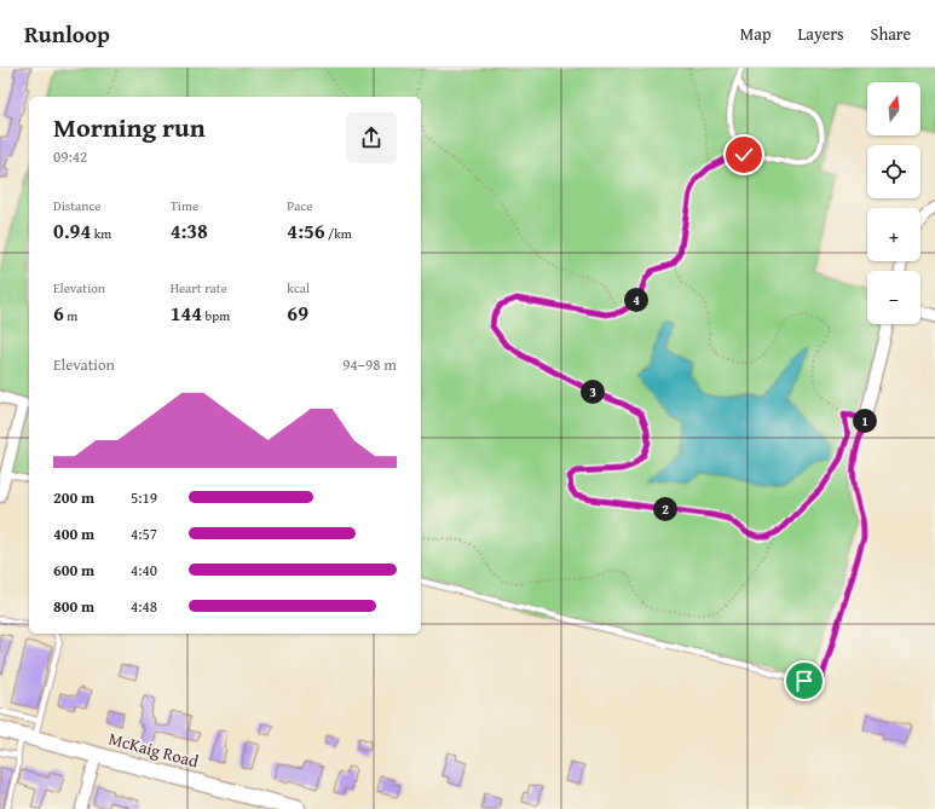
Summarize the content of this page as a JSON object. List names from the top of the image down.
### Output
{
  "streets": {
    "street": ["McKaig Road"]
  },
  "north": "top",
  "page": {
    "header": "Runloop",
    "nav": ["Map", "Layers", "Share"],
    "map_buttons": ["+", "−"],
    "heading": ["Morning run", "09:42"],
    "stats": [
      ["Distance", "0.94 km"],
      ["Time", "4:38"],
      ["Pace", "4:56 /km"],
      ["Elevation", "6 m"],
      ["Heart rate", "144 bpm"],
      ["kcal", "69"]
    ],
    "pins": [
      "4",
      "3",
      "1",
      "2"
    ],
    "chart": ["Elevation", "94–98 m"],
    "list": [
      {
        "name": "200 m",
        "note": "5:19"
      },
      {
        "name": "400 m",
        "note": "4:57"
      },
      {
        "name": "600 m",
        "note": "4:40"
      },
      {
        "name": "800 m",
        "note": "4:48"
      }
    ]
  }
}
